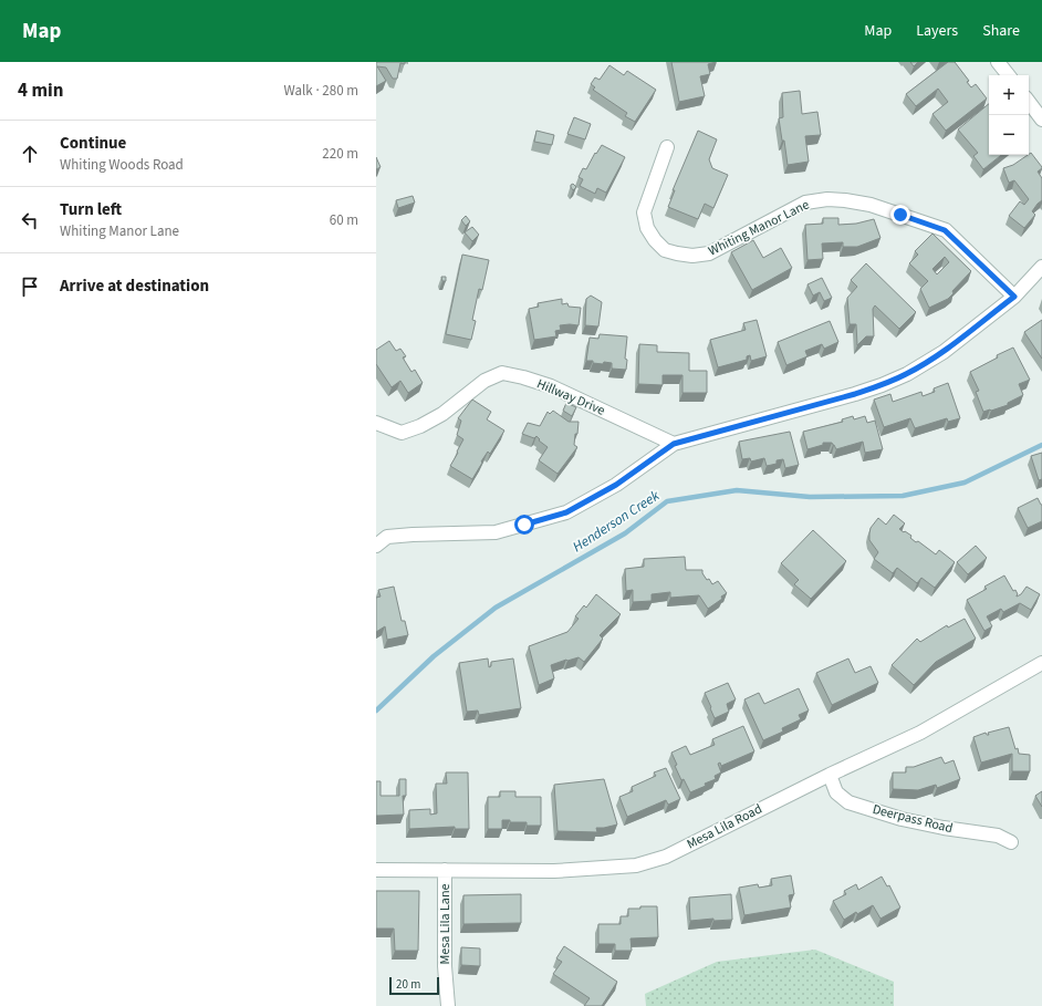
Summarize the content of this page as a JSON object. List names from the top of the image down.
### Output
{
  "streets": {
    "street": [
      "Whiting Manor Lane",
      "Hillway Drive",
      "Deerpass Road",
      "Mesa Lila Road",
      "Mesa Lila Lane"
    ]
  },
  "crossings": [
    ["Deerpass Road", "Mesa Lila Road"],
    ["Mesa Lila Road", "Mesa Lila Lane"]
  ],
  "water": ["Henderson Creek"],
  "scale_bar": "20 m",
  "page": {
    "header": "Map",
    "nav": ["Map", "Layers", "Share"],
    "heading": ["4 min", "Walk · 280 m"],
    "map_buttons": ["+", "−"],
    "list": [
      ["Continue", "Whiting Woods Road", "220 m"],
      ["Turn left", "Whiting Manor Lane", "60 m"],
      "Arrive at destination"
    ],
    "scale": "20 m"
  }
}
